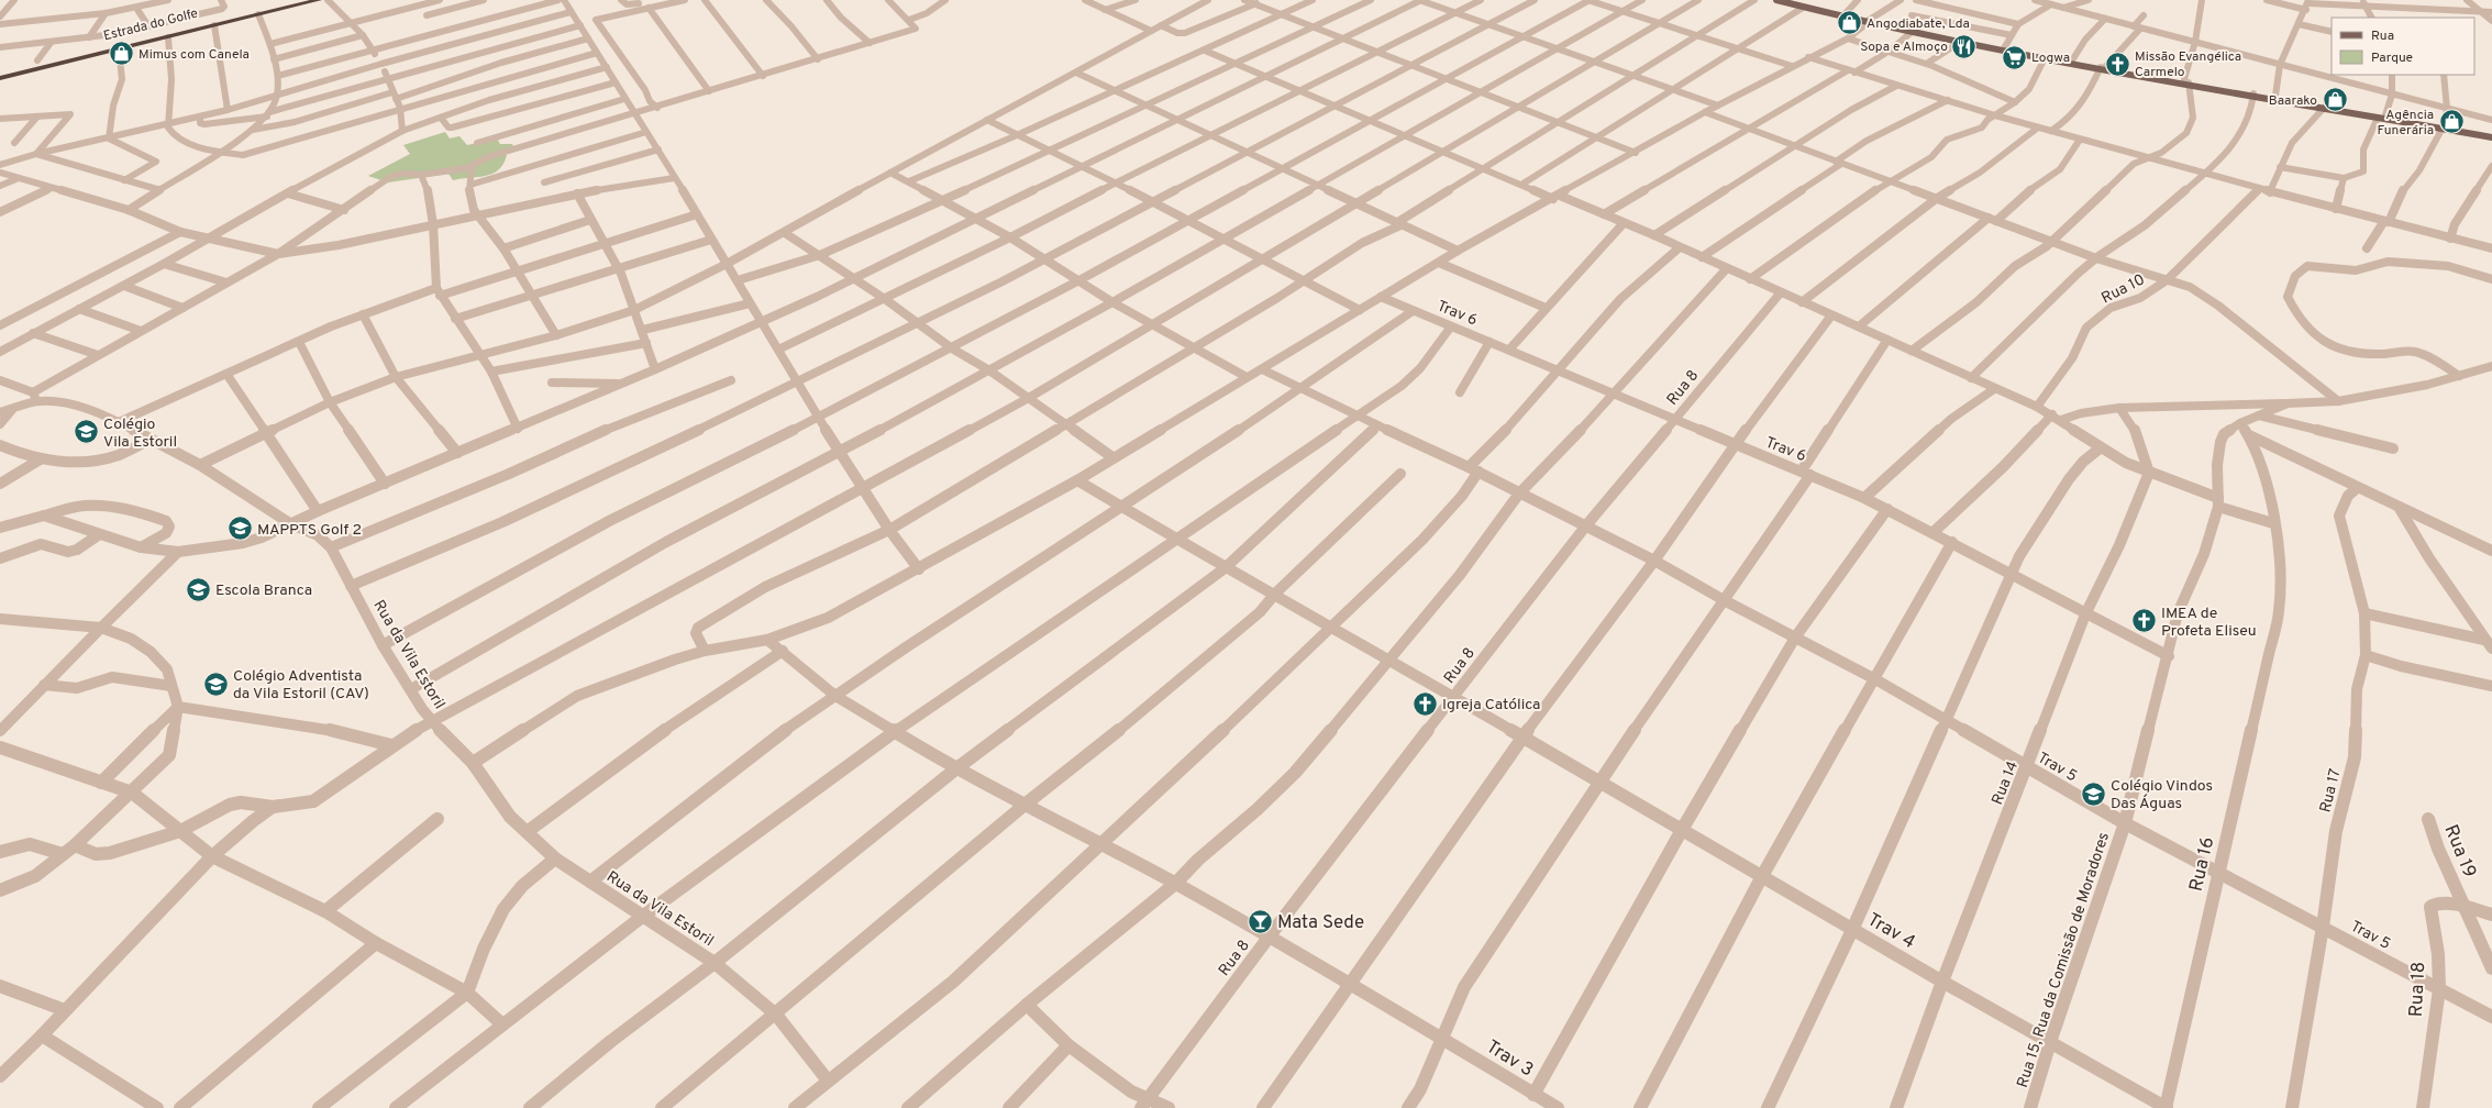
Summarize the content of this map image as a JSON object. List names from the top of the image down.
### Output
{
  "streets": {
    "highway": ["Estrada do Golfe"],
    "street": [
      "Rua 10",
      "Trav 6",
      "Rua 8",
      "Rua da Vila Estoril",
      "Trav 5",
      "Rua 14",
      "Rua 17",
      "Rua 19",
      "Rua 16",
      "Trav 4",
      "Rua 15, Rua da Comissão de Moradores",
      "Rua 18",
      "Trav 3"
    ]
  },
  "crossings": [
    ["Trav 6", "Rua 8"],
    ["Trav 6", "Rua 14"],
    ["Trav 6", "Rua 15, Rua da Comissão de Moradores"],
    ["Rua 8", "Trav 5"],
    ["Rua 8", "Trav 4"],
    ["Rua 8", "Trav 3"],
    ["Trav 5", "Rua 14"],
    ["Trav 5", "Rua 17"],
    ["Trav 5", "Rua 16"],
    ["Trav 5", "Rua 15, Rua da Comissão de Moradores"],
    ["Trav 5", "Rua 18"],
    ["Rua 14", "Trav 4"],
    ["Rua 19", "Rua 18"],
    ["Rua 16", "Trav 4"],
    ["Trav 4", "Rua 15, Rua da Comissão de Moradores"]
  ],
  "places": {
    "shop": [
      "Angodiabate, Lda",
      "Mimus com Canela",
      "Baarako",
      "Agência Funerária"
    ],
    "restaurant": ["Sopa e Almoço"],
    "supermarket": ["Logwa"],
    "church": ["Missão Evangélica Carmelo", "IMEA de Profeta Eliseu", "Igreja Católica"],
    "school or university": [
      "Colégio Vila Estoril",
      "MAPPTS Golf 2",
      "Escola Branca",
      "Colégio Adventista da Vila Estoril (CAV)",
      "Colégio Vindos Das Águas"
    ],
    "bar": ["Mata Sede"]
  },
  "legend": ["Rua", "Parque"]
}
